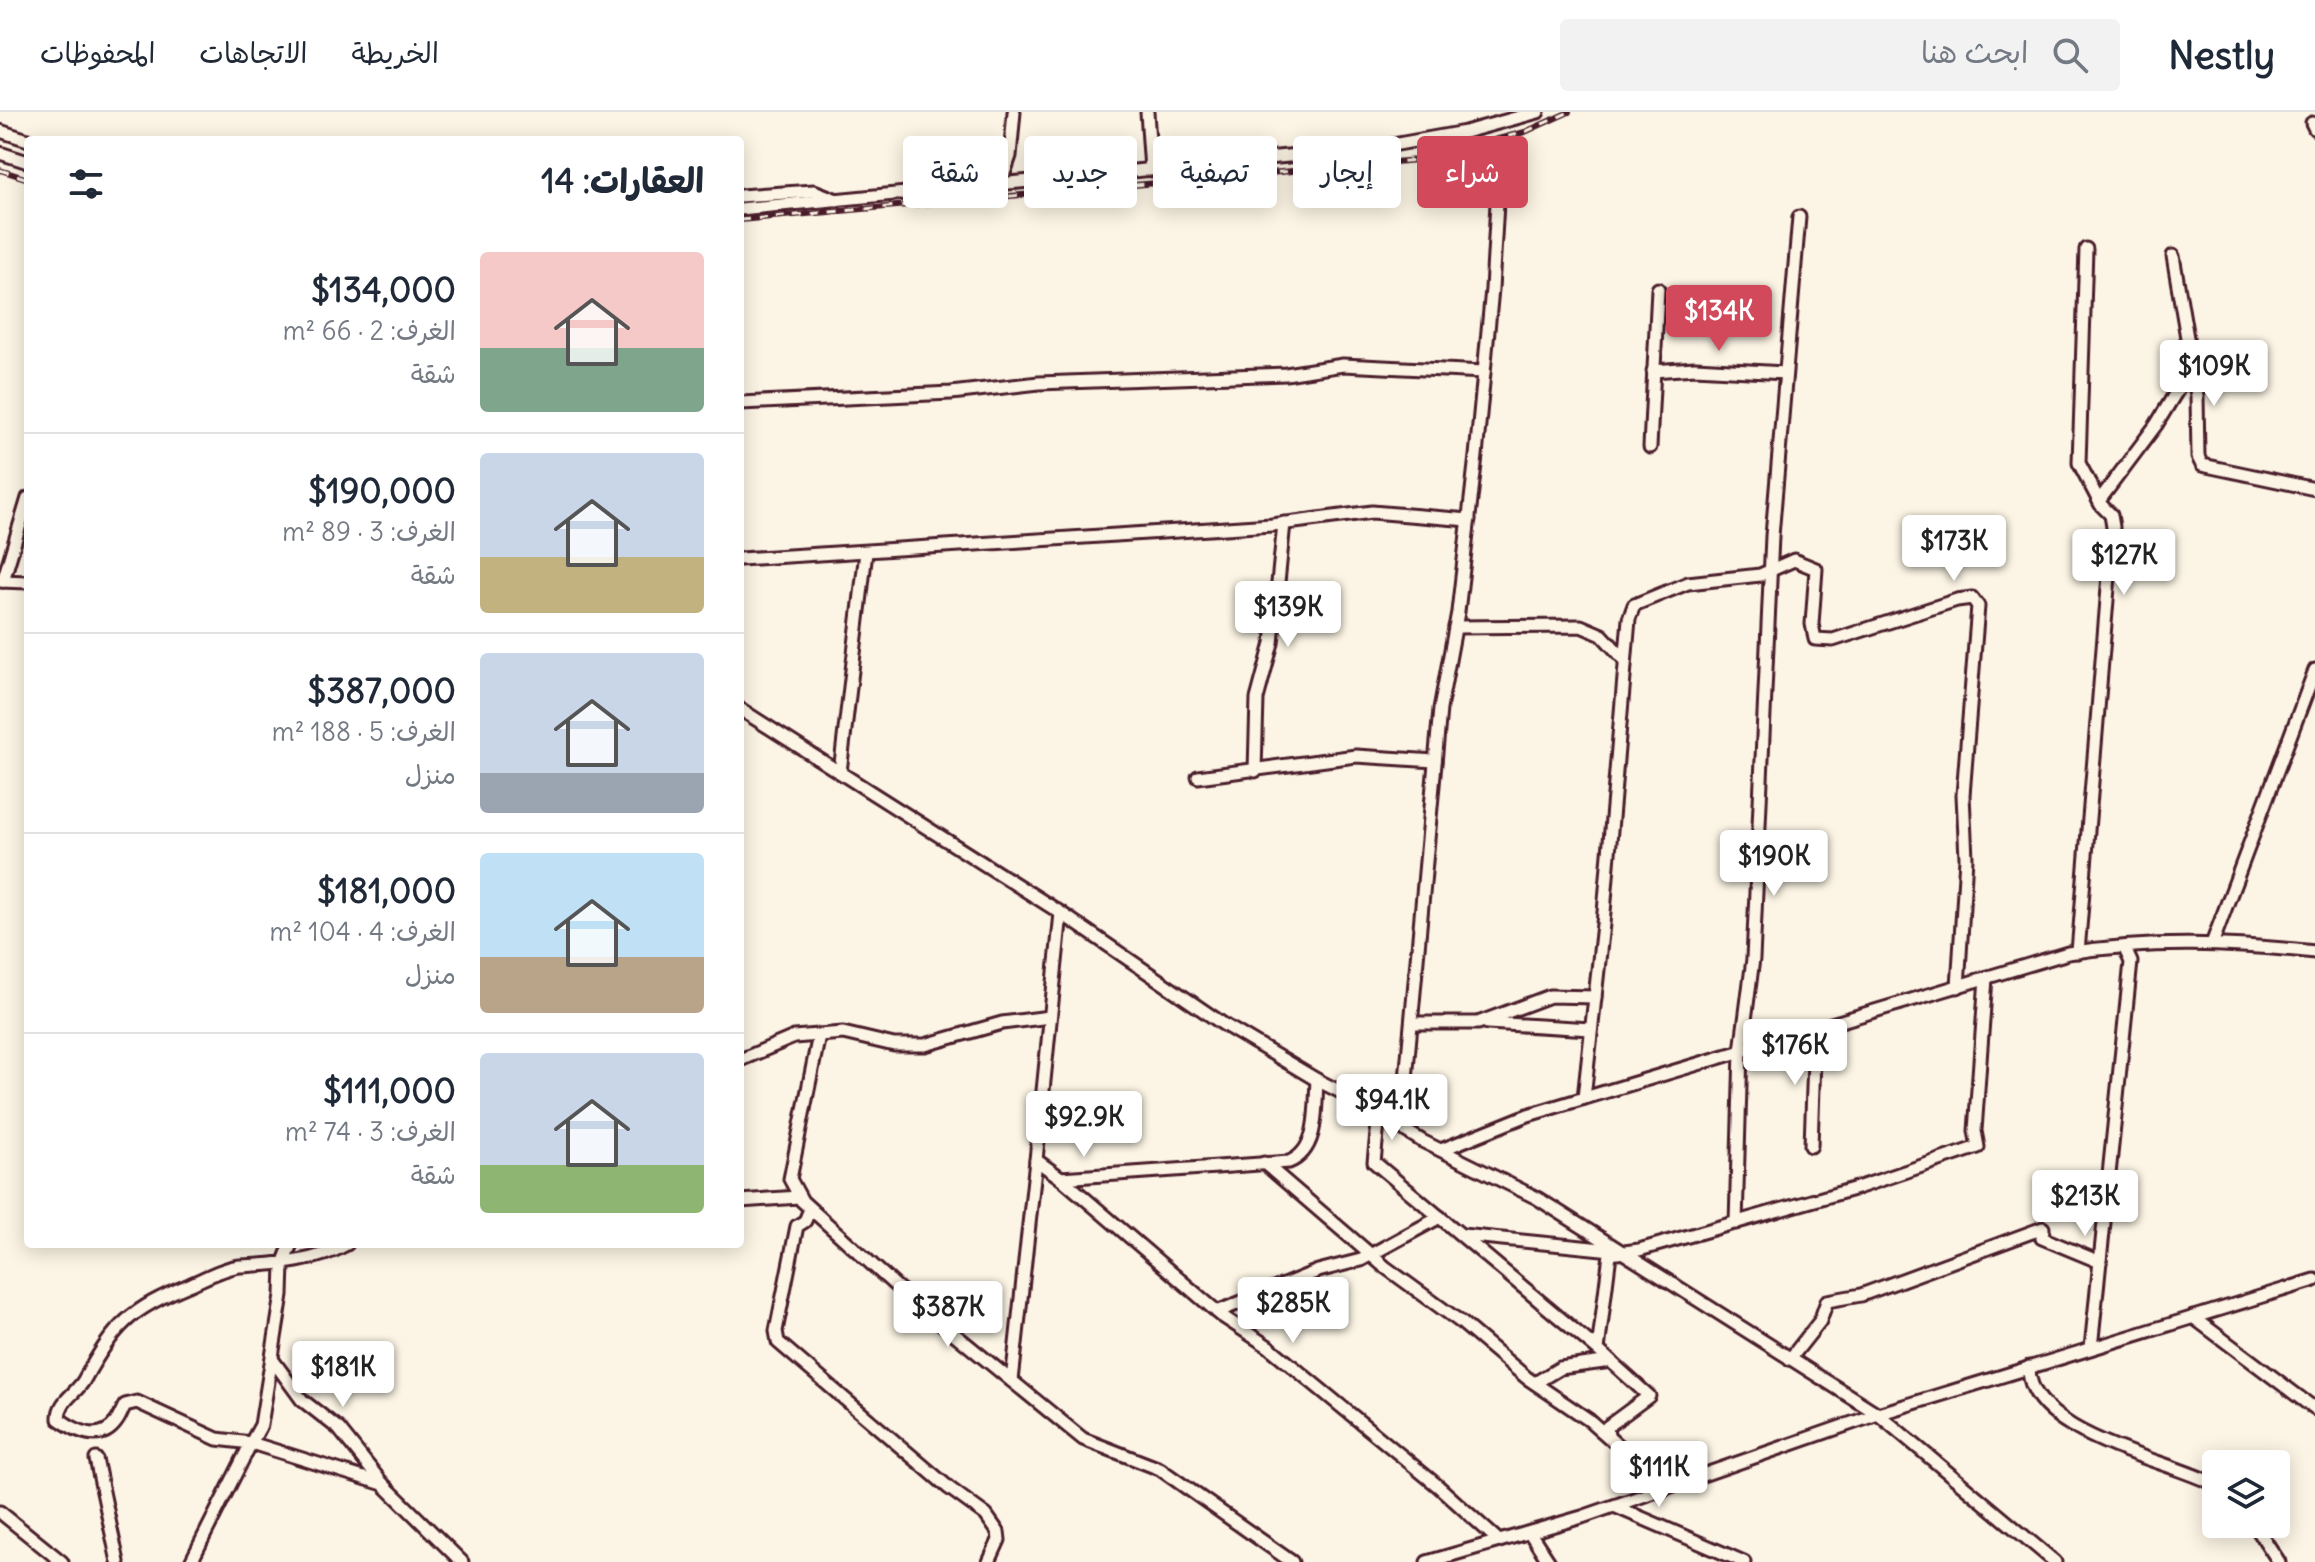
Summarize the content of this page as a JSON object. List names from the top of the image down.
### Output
{
  "page": {
    "header": "Nestly",
    "search": "ابحث هنا",
    "nav": ["الخريطة", "الاتجاهات", "المحفوظات"],
    "chip": [
      "شراء",
      "إيجار",
      "تصفية",
      "جديد",
      "شقة"
    ],
    "heading": "العقارات: 14",
    "list": [
      {
        "name": "$134,000",
        "note": "الغرف: 2 · 66 m² · شقة"
      },
      {
        "name": "$190,000",
        "note": "الغرف: 3 · 89 m² · شقة"
      },
      {
        "name": "$387,000",
        "note": "الغرف: 5 · 188 m² · منزل"
      },
      {
        "name": "$181,000",
        "note": "الغرف: 4 · 104 m² · منزل"
      },
      {
        "name": "$111,000",
        "note": "الغرف: 3 · 74 m² · شقة"
      }
    ],
    "price": [
      "$134K",
      "$109K",
      "$173K",
      "$127K",
      "$139K",
      "$190K",
      "$176K",
      "$94.1K",
      "$92.9K",
      "$213K",
      "$285K",
      "$387K",
      "$181K",
      "$111K"
    ]
  }
}
